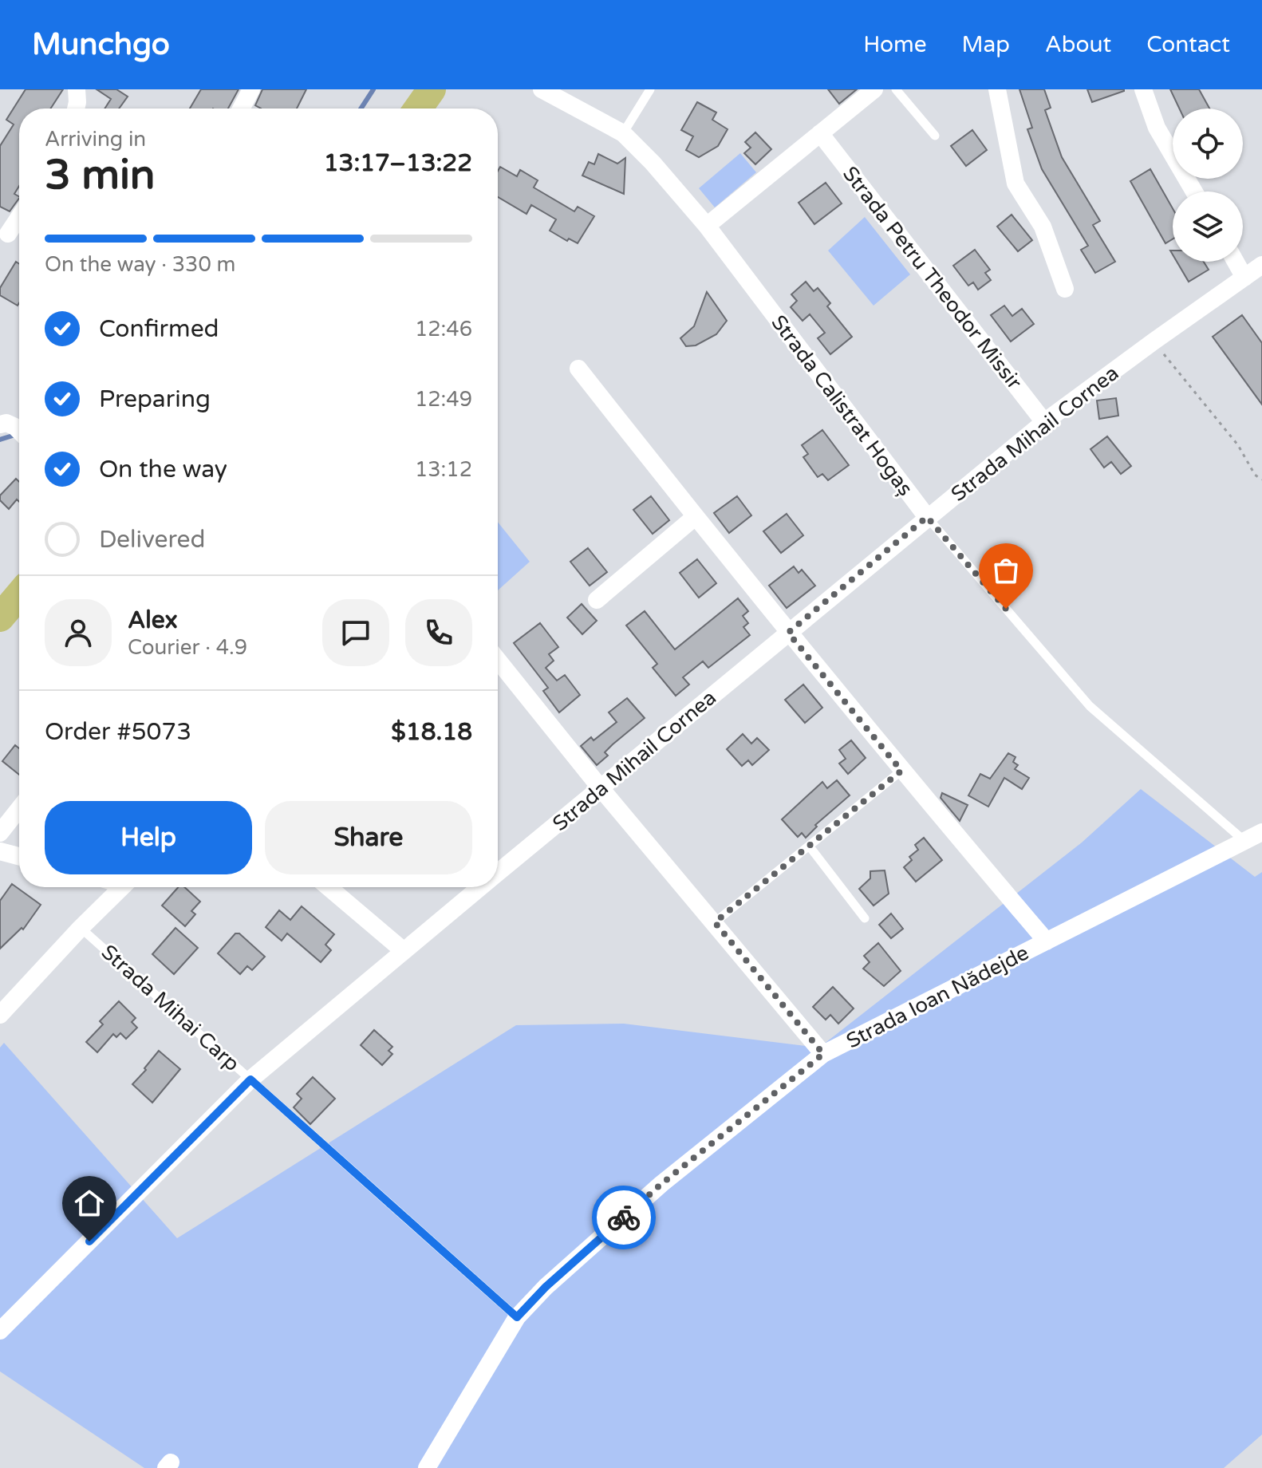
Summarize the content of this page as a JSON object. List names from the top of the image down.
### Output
{
  "streets": {
    "street": [
      "Strada Petru Theodor Missir",
      "Strada Calistrat Hogaș",
      "Strada Mihail Cornea",
      "Strada Ioan Nădejde"
    ],
    "lane": ["Strada Mihai Carp"]
  },
  "crossings": [
    ["Strada Petru Theodor Missir", "Strada Mihail Cornea"],
    ["Strada Calistrat Hogaș", "Strada Mihail Cornea"],
    ["Strada Calistrat Hogaș", "Strada Ioan Nădejde"],
    ["Strada Mihail Cornea", "Strada Mihai Carp"],
    ["Strada Ioan Nădejde", "Strada Mihai Carp"]
  ],
  "page": {
    "header": "Munchgo",
    "nav": [
      "Home",
      "Map",
      "About",
      "Contact"
    ],
    "heading": ["3 min", "Arriving in", "13:17–13:22"],
    "panel": [
      "Alex",
      "Courier · 4.9",
      "Order #5073",
      "$18.18"
    ],
    "bar": "On the way · 330 m",
    "list": [
      ["Confirmed", "12:46"],
      ["Preparing", "12:49"],
      ["On the way", "13:12"],
      "Delivered"
    ],
    "buttons": ["Help", "Share"]
  }
}
